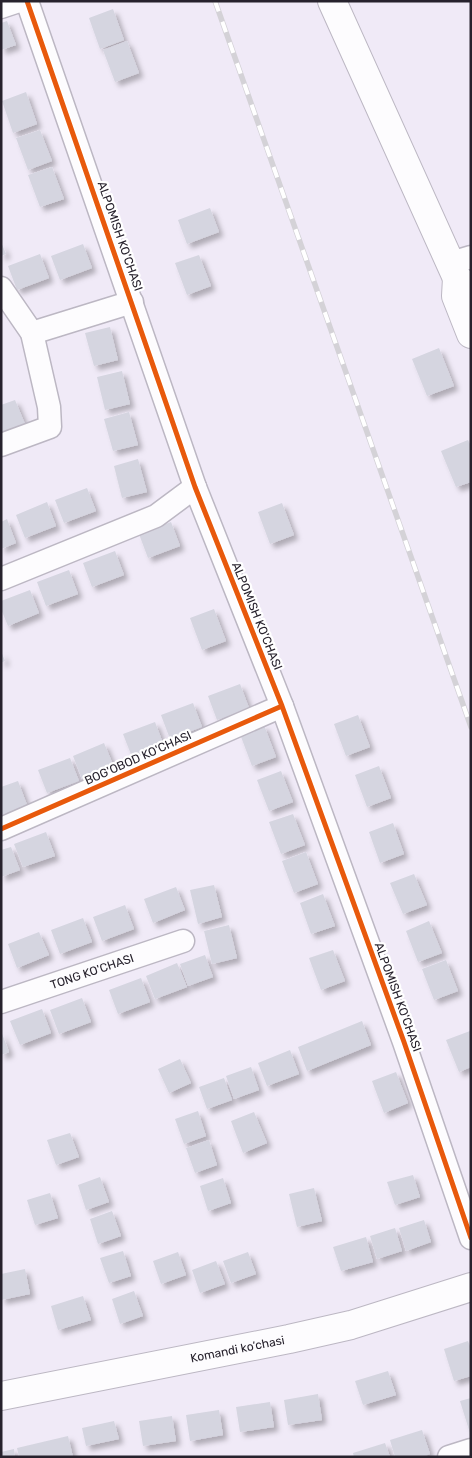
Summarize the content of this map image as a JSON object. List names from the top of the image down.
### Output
{
  "streets": {
    "main road": ["Komandi ko‘chasi"],
    "street": ["ALPOMISH KO'CHASI", "BOG'OBOD KO'CHASI", "TONG KO'CHASI"]
  },
  "crossings": [
    ["ALPOMISH KO'CHASI", "BOG'OBOD KO'CHASI"]
  ]
}
